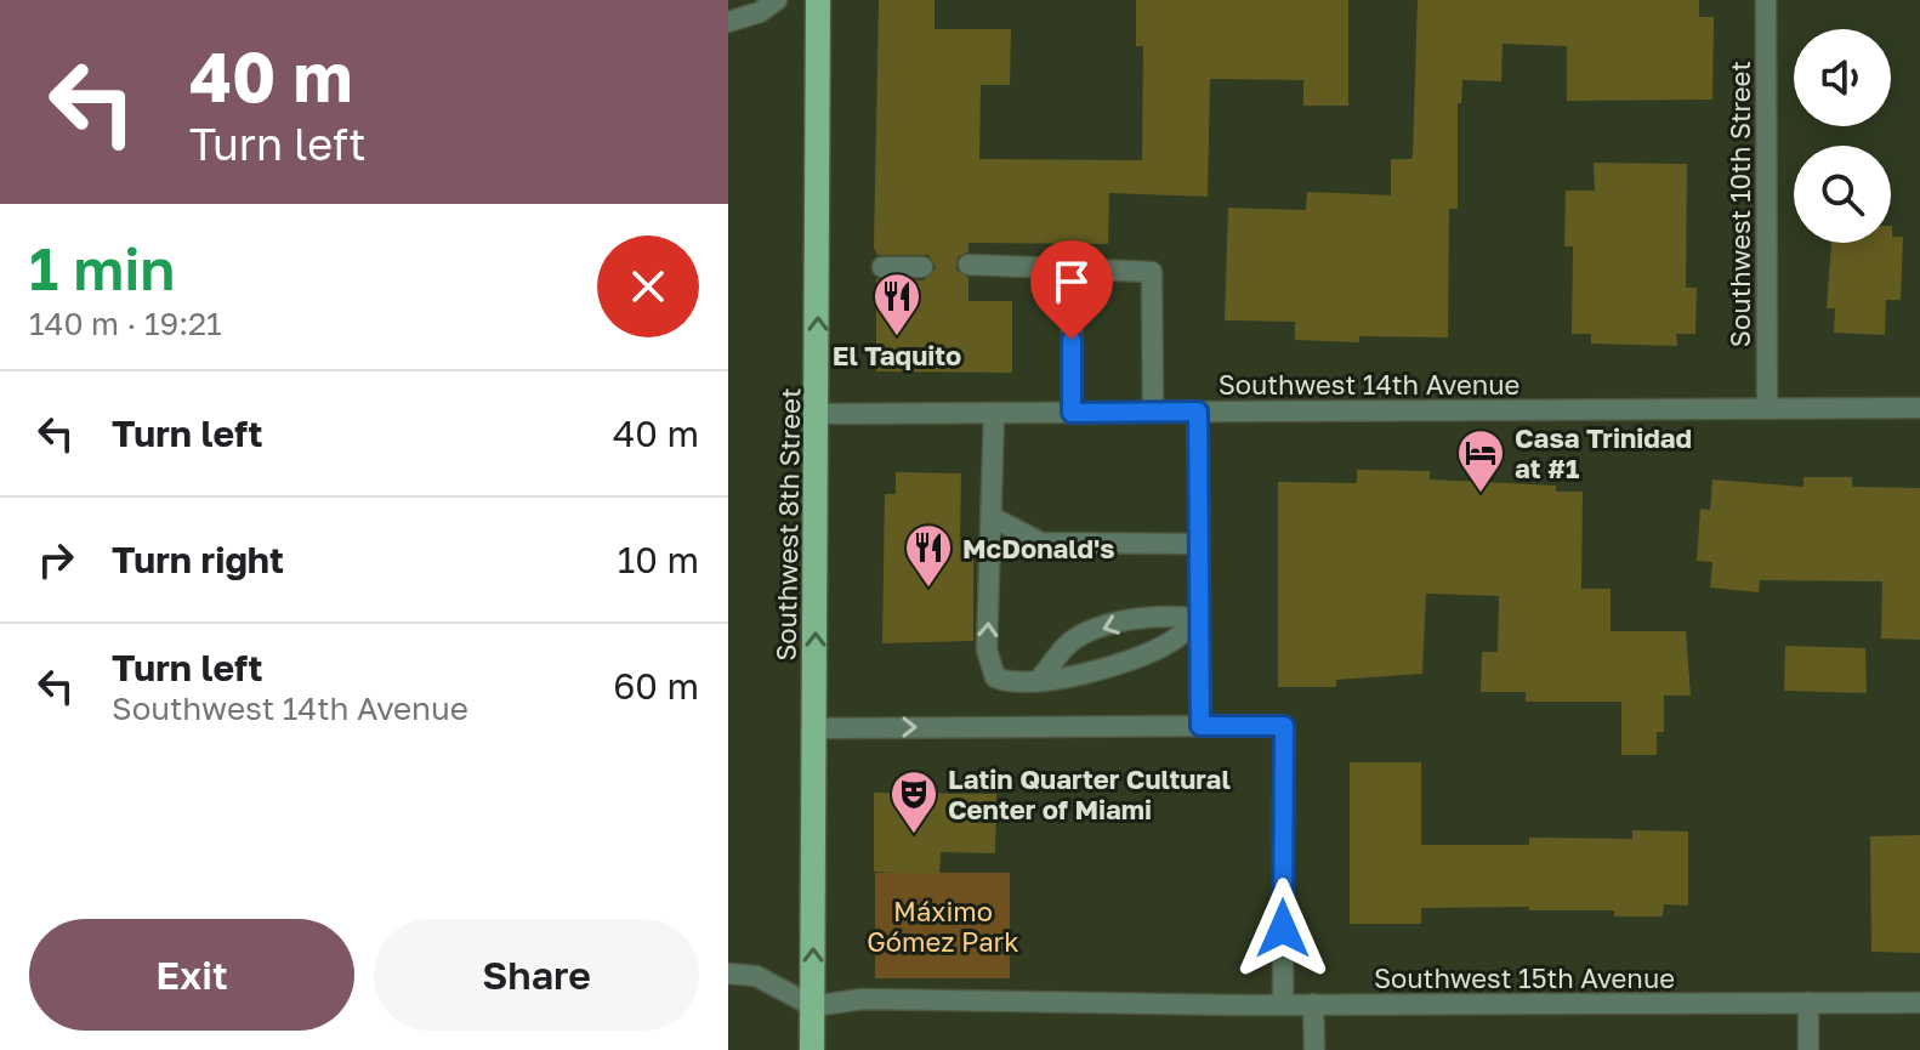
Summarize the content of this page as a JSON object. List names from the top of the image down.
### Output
{
  "streets": {
    "main road": ["Southwest 8th Street"],
    "street": ["Southwest 10th Street", "Southwest 14th Avenue", "Southwest 15th Avenue"]
  },
  "crossings": [
    ["Southwest 10th Street", "Southwest 14th Avenue"],
    ["Southwest 14th Avenue", "Southwest 8th Street"],
    ["Southwest 8th Street", "Southwest 15th Avenue"]
  ],
  "one_way": ["Southwest 8th Street"],
  "parks": ["Máximo Gómez Park"],
  "places": {
    "restaurant": ["El Taquito", "McDonald's"],
    "hotel": ["Casa Trinidad at #1"],
    "theatre": ["Latin Quarter Cultural Center of Miami"]
  },
  "page": {
    "turn": ["40 m", "Turn left"],
    "heading": ["1 min", "140 m · 19:21"],
    "list": [
      {
        "name": "Turn left",
        "value": "40 m"
      },
      {
        "name": "Turn right",
        "value": "10 m"
      },
      {
        "name": "Turn left",
        "note": "Southwest 14th Avenue",
        "value": "60 m"
      }
    ],
    "buttons": ["Exit", "Share"]
  }
}
